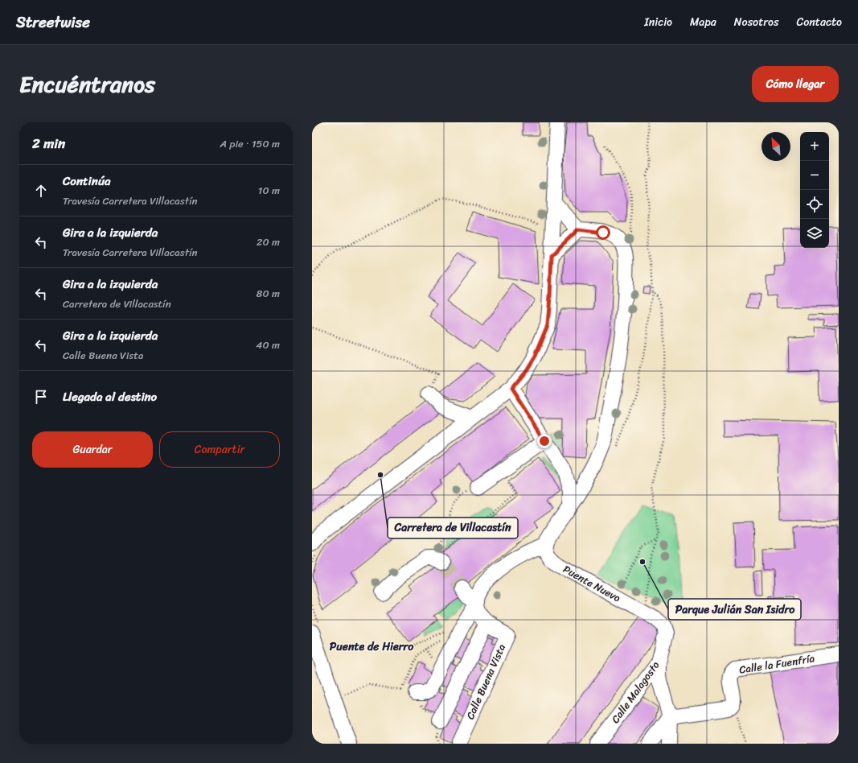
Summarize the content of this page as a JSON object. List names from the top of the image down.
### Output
{
  "streets": {
    "street": [
      "Puente Nuevo",
      "Calle la Fuenfría",
      "Calle Buena Vista",
      "Calle Malagosto"
    ]
  },
  "crossings": [
    ["Puente Nuevo", "Calle Malagosto"]
  ],
  "districts": ["Puente de Hierro"],
  "places": ["Carretera de Villacastín", "Parque Julián San Isidro"],
  "north": "top left",
  "page": {
    "header": "Streetwise",
    "nav": [
      "Inicio",
      "Mapa",
      "Nosotros",
      "Contacto"
    ],
    "title": "Encuéntranos",
    "buttons": [
      "Cómo llegar",
      ["Guardar", "Compartir"]
    ],
    "heading": ["2 min", "A pie · 150 m"],
    "map_buttons": ["+", "−"],
    "list": [
      ["Continúa", "Travesía Carretera Villacastín", "10 m"],
      ["Gira a la izquierda", "Travesía Carretera Villacastín", "20 m"],
      ["Gira a la izquierda", "Carretera de Villacastín", "80 m"],
      ["Gira a la izquierda", "Calle Buena Vista", "40 m"],
      "Llegada al destino"
    ]
  }
}
